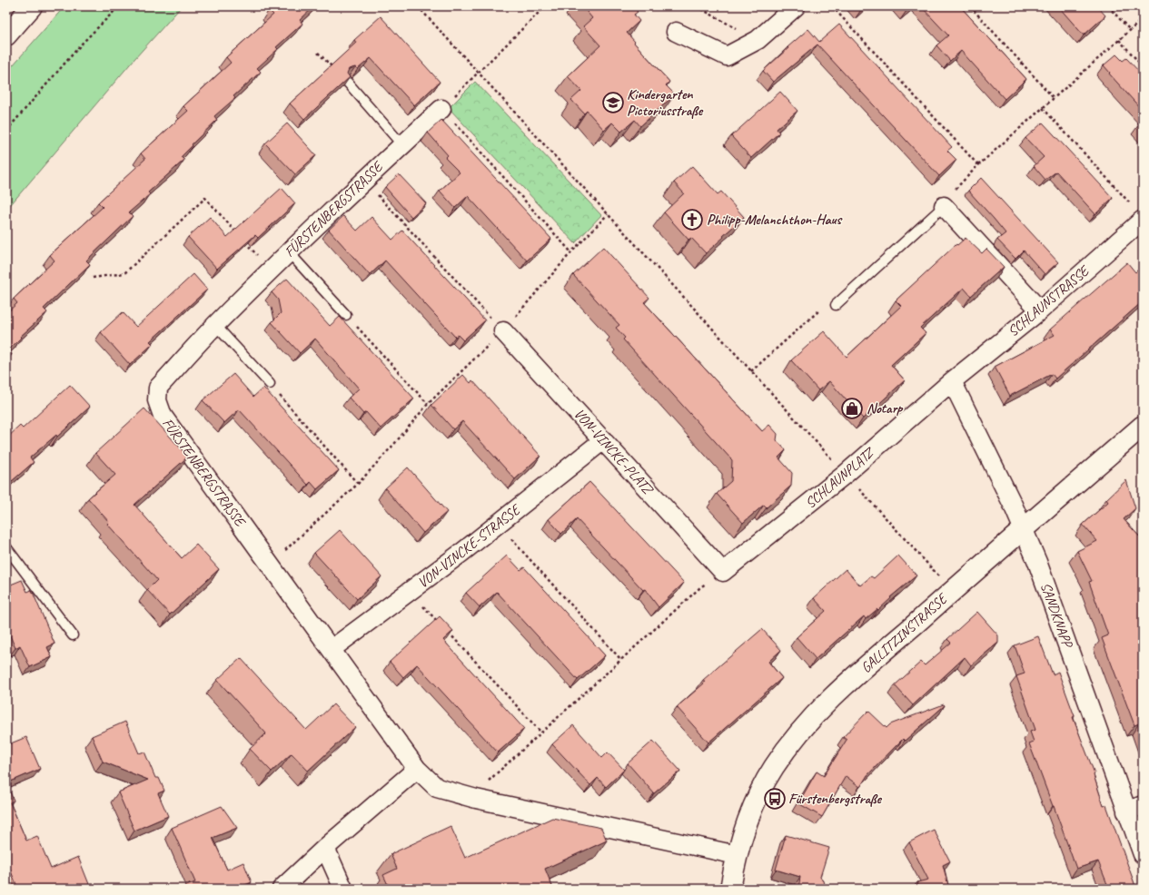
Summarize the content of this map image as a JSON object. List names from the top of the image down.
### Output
{
  "streets": {
    "street": [
      "FÜRSTENBERGSTRASSE",
      "SCHLAUNSTRASSE",
      "VON-VINCKE-PLATZ",
      "SCHLAUNPLATZ",
      "VON-VINCKE-STRASSE",
      "SANDKNAPP",
      "GALLITZINSTRASSE"
    ]
  },
  "crossings": [
    ["FÜRSTENBERGSTRASSE", "VON-VINCKE-STRASSE"],
    ["FÜRSTENBERGSTRASSE", "GALLITZINSTRASSE"],
    ["SCHLAUNSTRASSE", "SCHLAUNPLATZ"],
    ["SCHLAUNSTRASSE", "SANDKNAPP"],
    ["VON-VINCKE-PLATZ", "SCHLAUNPLATZ"],
    ["VON-VINCKE-PLATZ", "VON-VINCKE-STRASSE"],
    ["SCHLAUNPLATZ", "SANDKNAPP"],
    ["SANDKNAPP", "GALLITZINSTRASSE"]
  ],
  "places": {
    "school or university": ["Kindergarten Pictoriusstraße"],
    "church": ["Philipp-Melanchthon-Haus"],
    "shop": ["Notarp"],
    "bus stop": ["Fürstenbergstraße"]
  }
}
